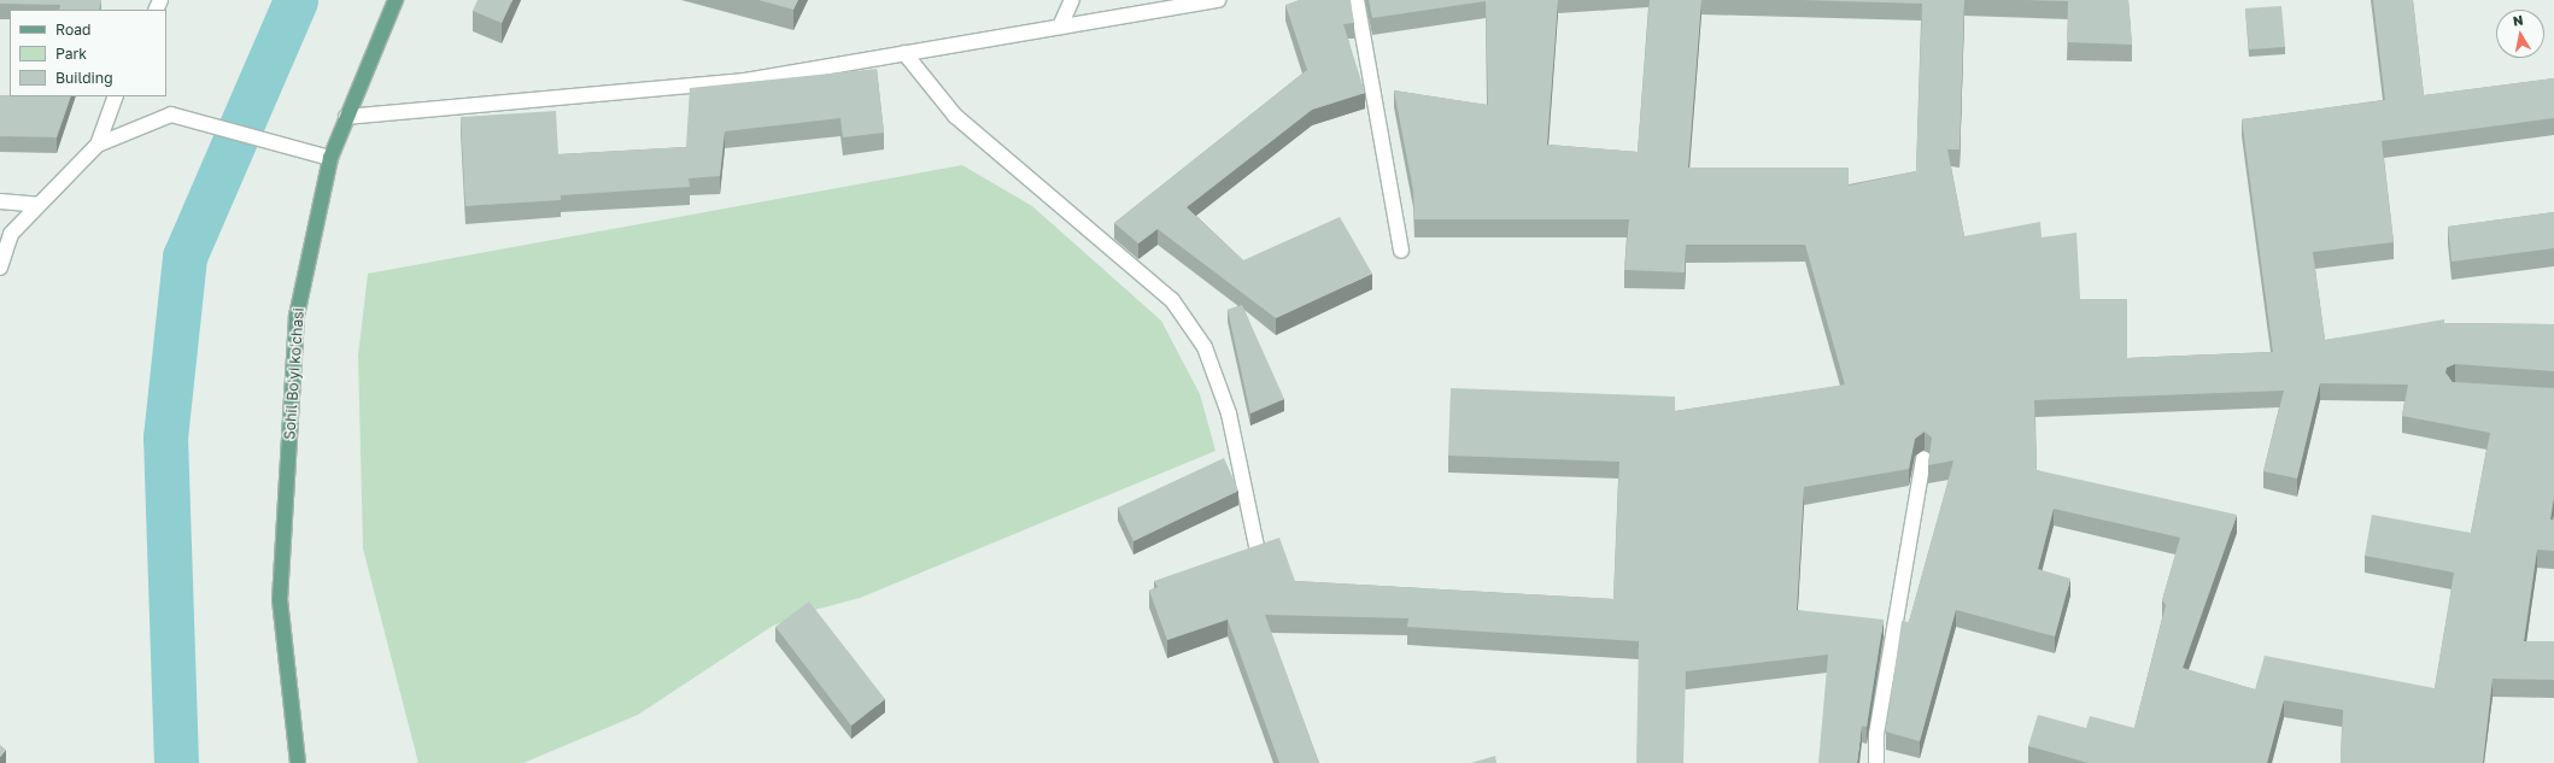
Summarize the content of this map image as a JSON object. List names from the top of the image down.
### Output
{
  "streets": {
    "main road": ["Sohil Boʻyi koʻchasi"]
  },
  "legend": ["Road", "Park", "Building"],
  "north": "top"
}
